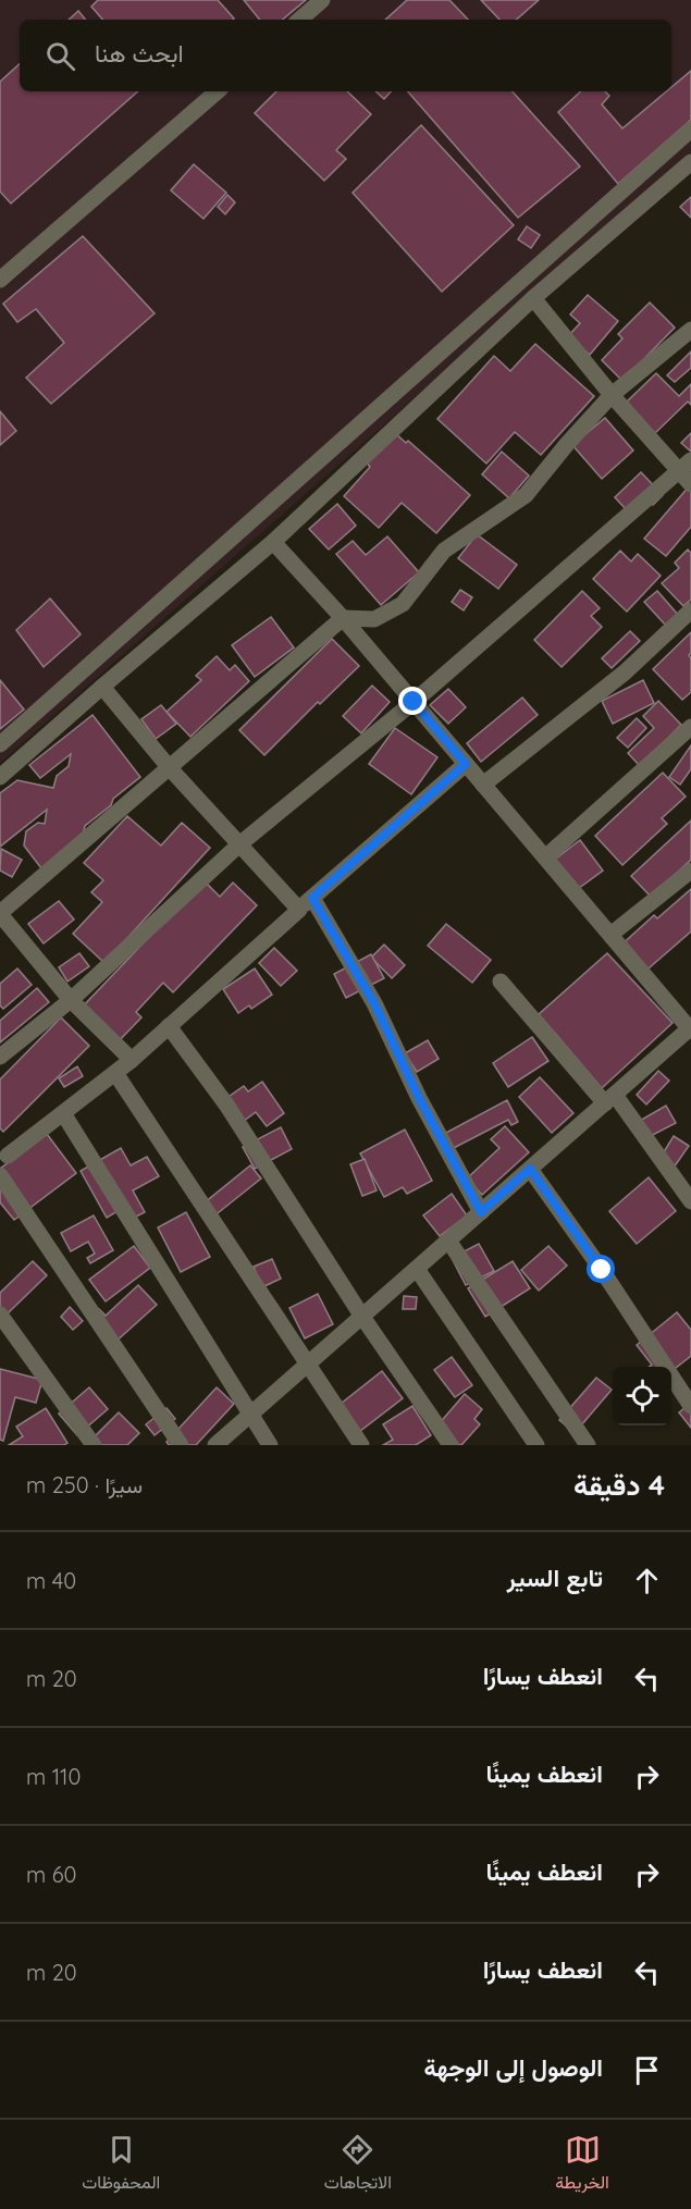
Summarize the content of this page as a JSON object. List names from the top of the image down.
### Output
{
  "page": {
    "search": "ابحث هنا",
    "heading": ["4 دقيقة", "سيرًا · 250 m"],
    "list": [
      ["تابع السير", "40 m"],
      ["انعطف يسارًا", "20 m"],
      ["انعطف يمينًا", "110 m"],
      ["انعطف يمينًا", "60 m"],
      ["انعطف يسارًا", "20 m"],
      "الوصول إلى الوجهة"
    ],
    "nav": ["الخريطة", "الاتجاهات", "المحفوظات"]
  }
}
